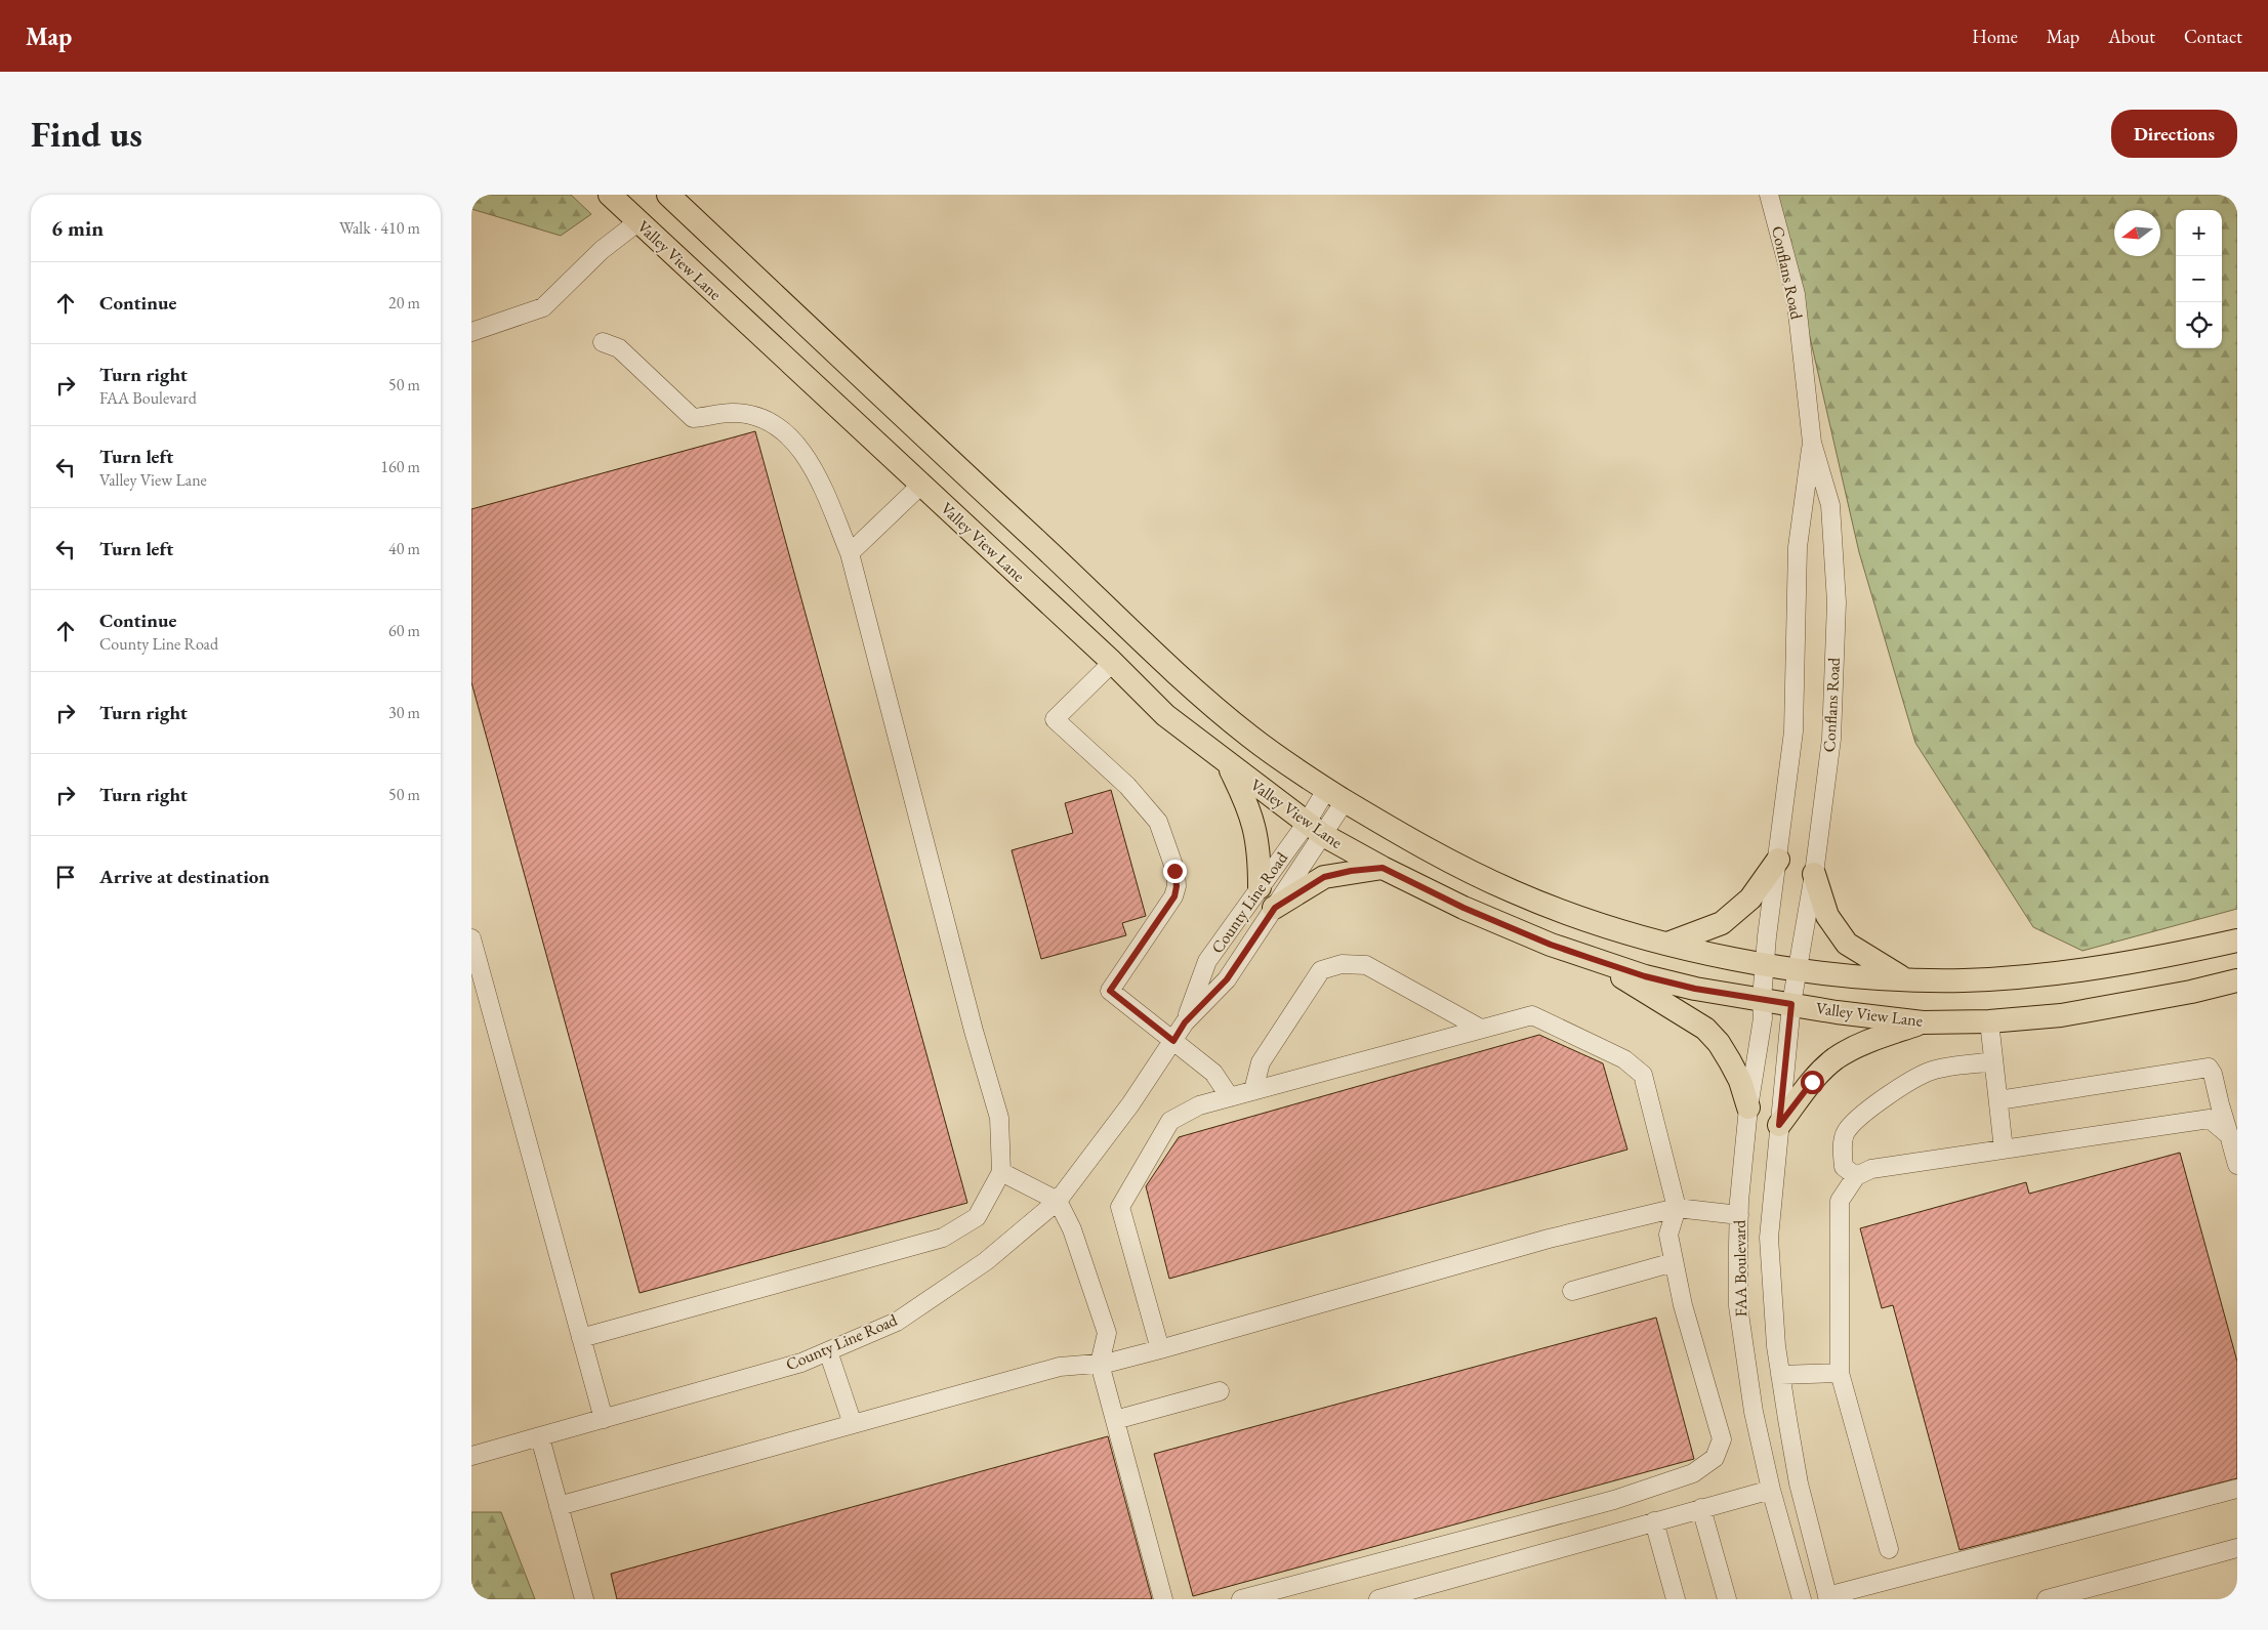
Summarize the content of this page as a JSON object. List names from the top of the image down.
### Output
{
  "streets": {
    "main road": ["Valley View Lane"],
    "street": ["Conflans Road", "County Line Road", "FAA Boulevard"]
  },
  "crossings": [
    ["Valley View Lane", "County Line Road"],
    ["Valley View Lane", "FAA Boulevard"],
    ["Conflans Road", "FAA Boulevard"]
  ],
  "north": "left",
  "page": {
    "header": "Map",
    "nav": [
      "Home",
      "Map",
      "About",
      "Contact"
    ],
    "buttons": "Directions",
    "title": "Find us",
    "heading": ["6 min", "Walk · 410 m"],
    "map_buttons": ["+", "−"],
    "list": [
      ["Continue", "20 m"],
      ["Turn right", "FAA Boulevard", "50 m"],
      ["Turn left", "Valley View Lane", "160 m"],
      ["Turn left", "40 m"],
      ["Continue", "County Line Road", "60 m"],
      ["Turn right", "30 m"],
      ["Turn right", "50 m"],
      "Arrive at destination"
    ]
  }
}
